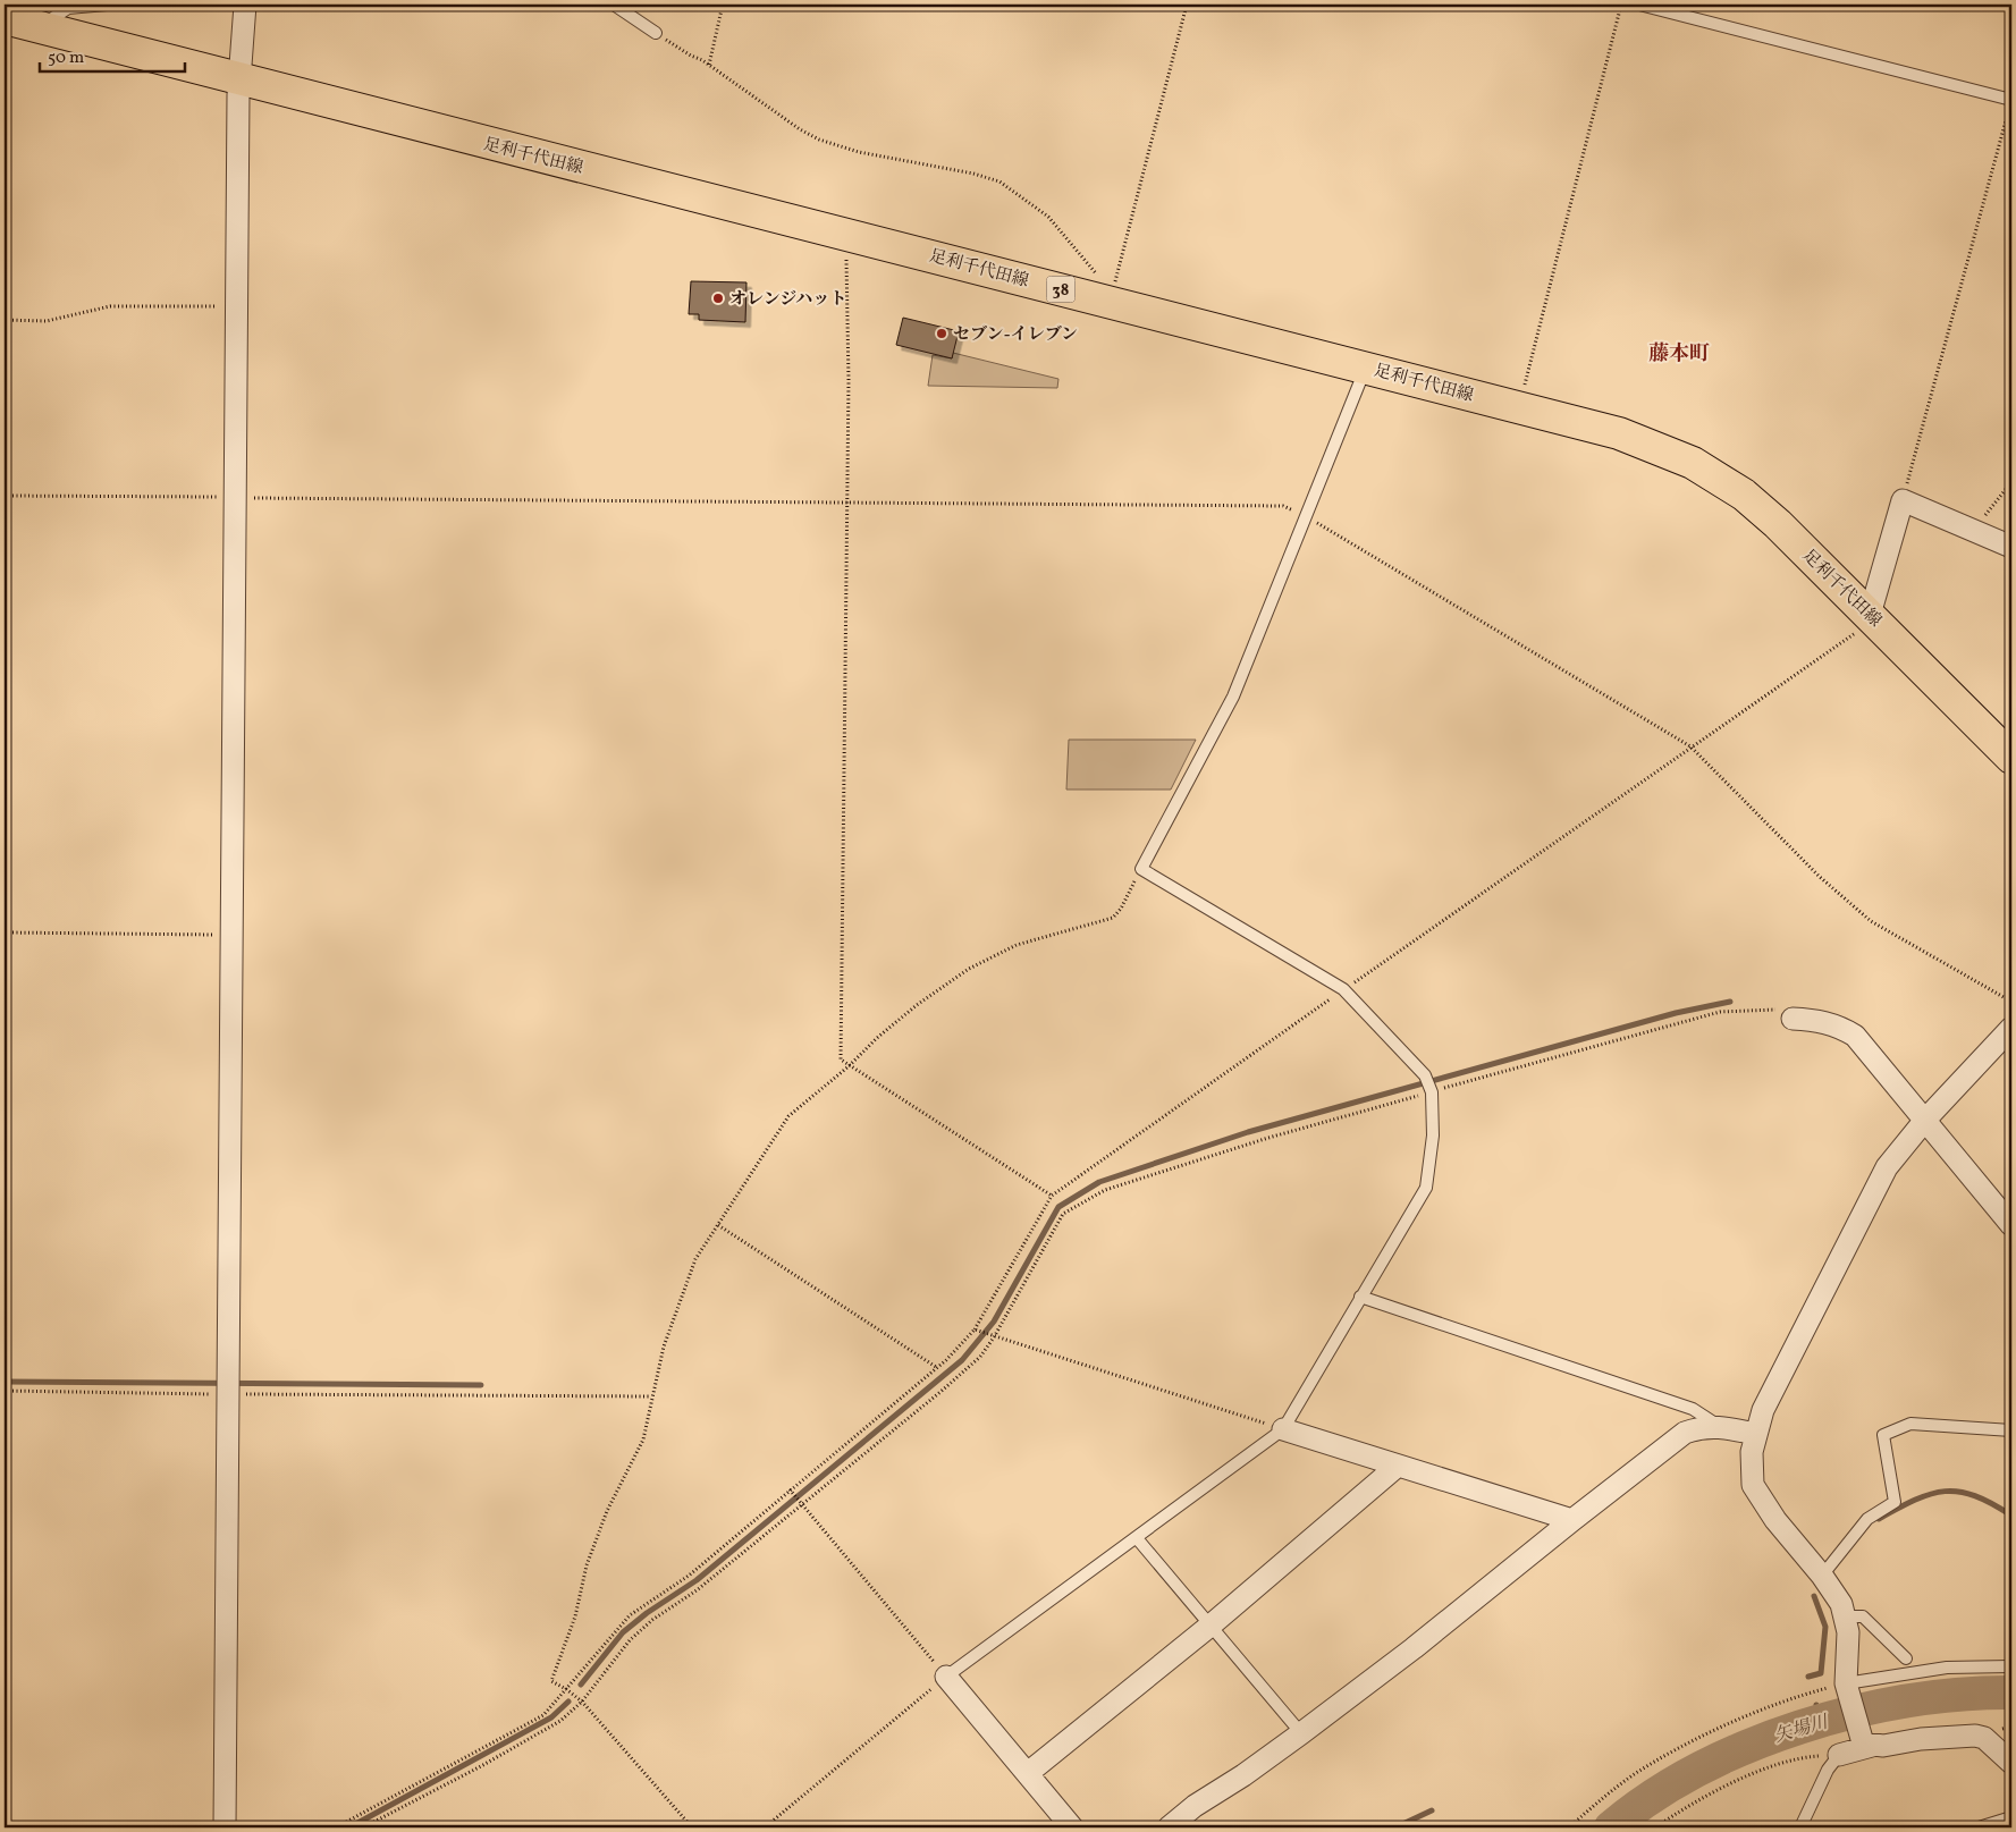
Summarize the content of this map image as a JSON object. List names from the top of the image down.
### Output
{
  "streets": {
    "main road": ["足利千代田線", "38"]
  },
  "districts": ["藤本町"],
  "water": ["矢場川"],
  "places": ["オレンジハット", "セブン-イレブン"],
  "scale_bar": "50 m"
}
